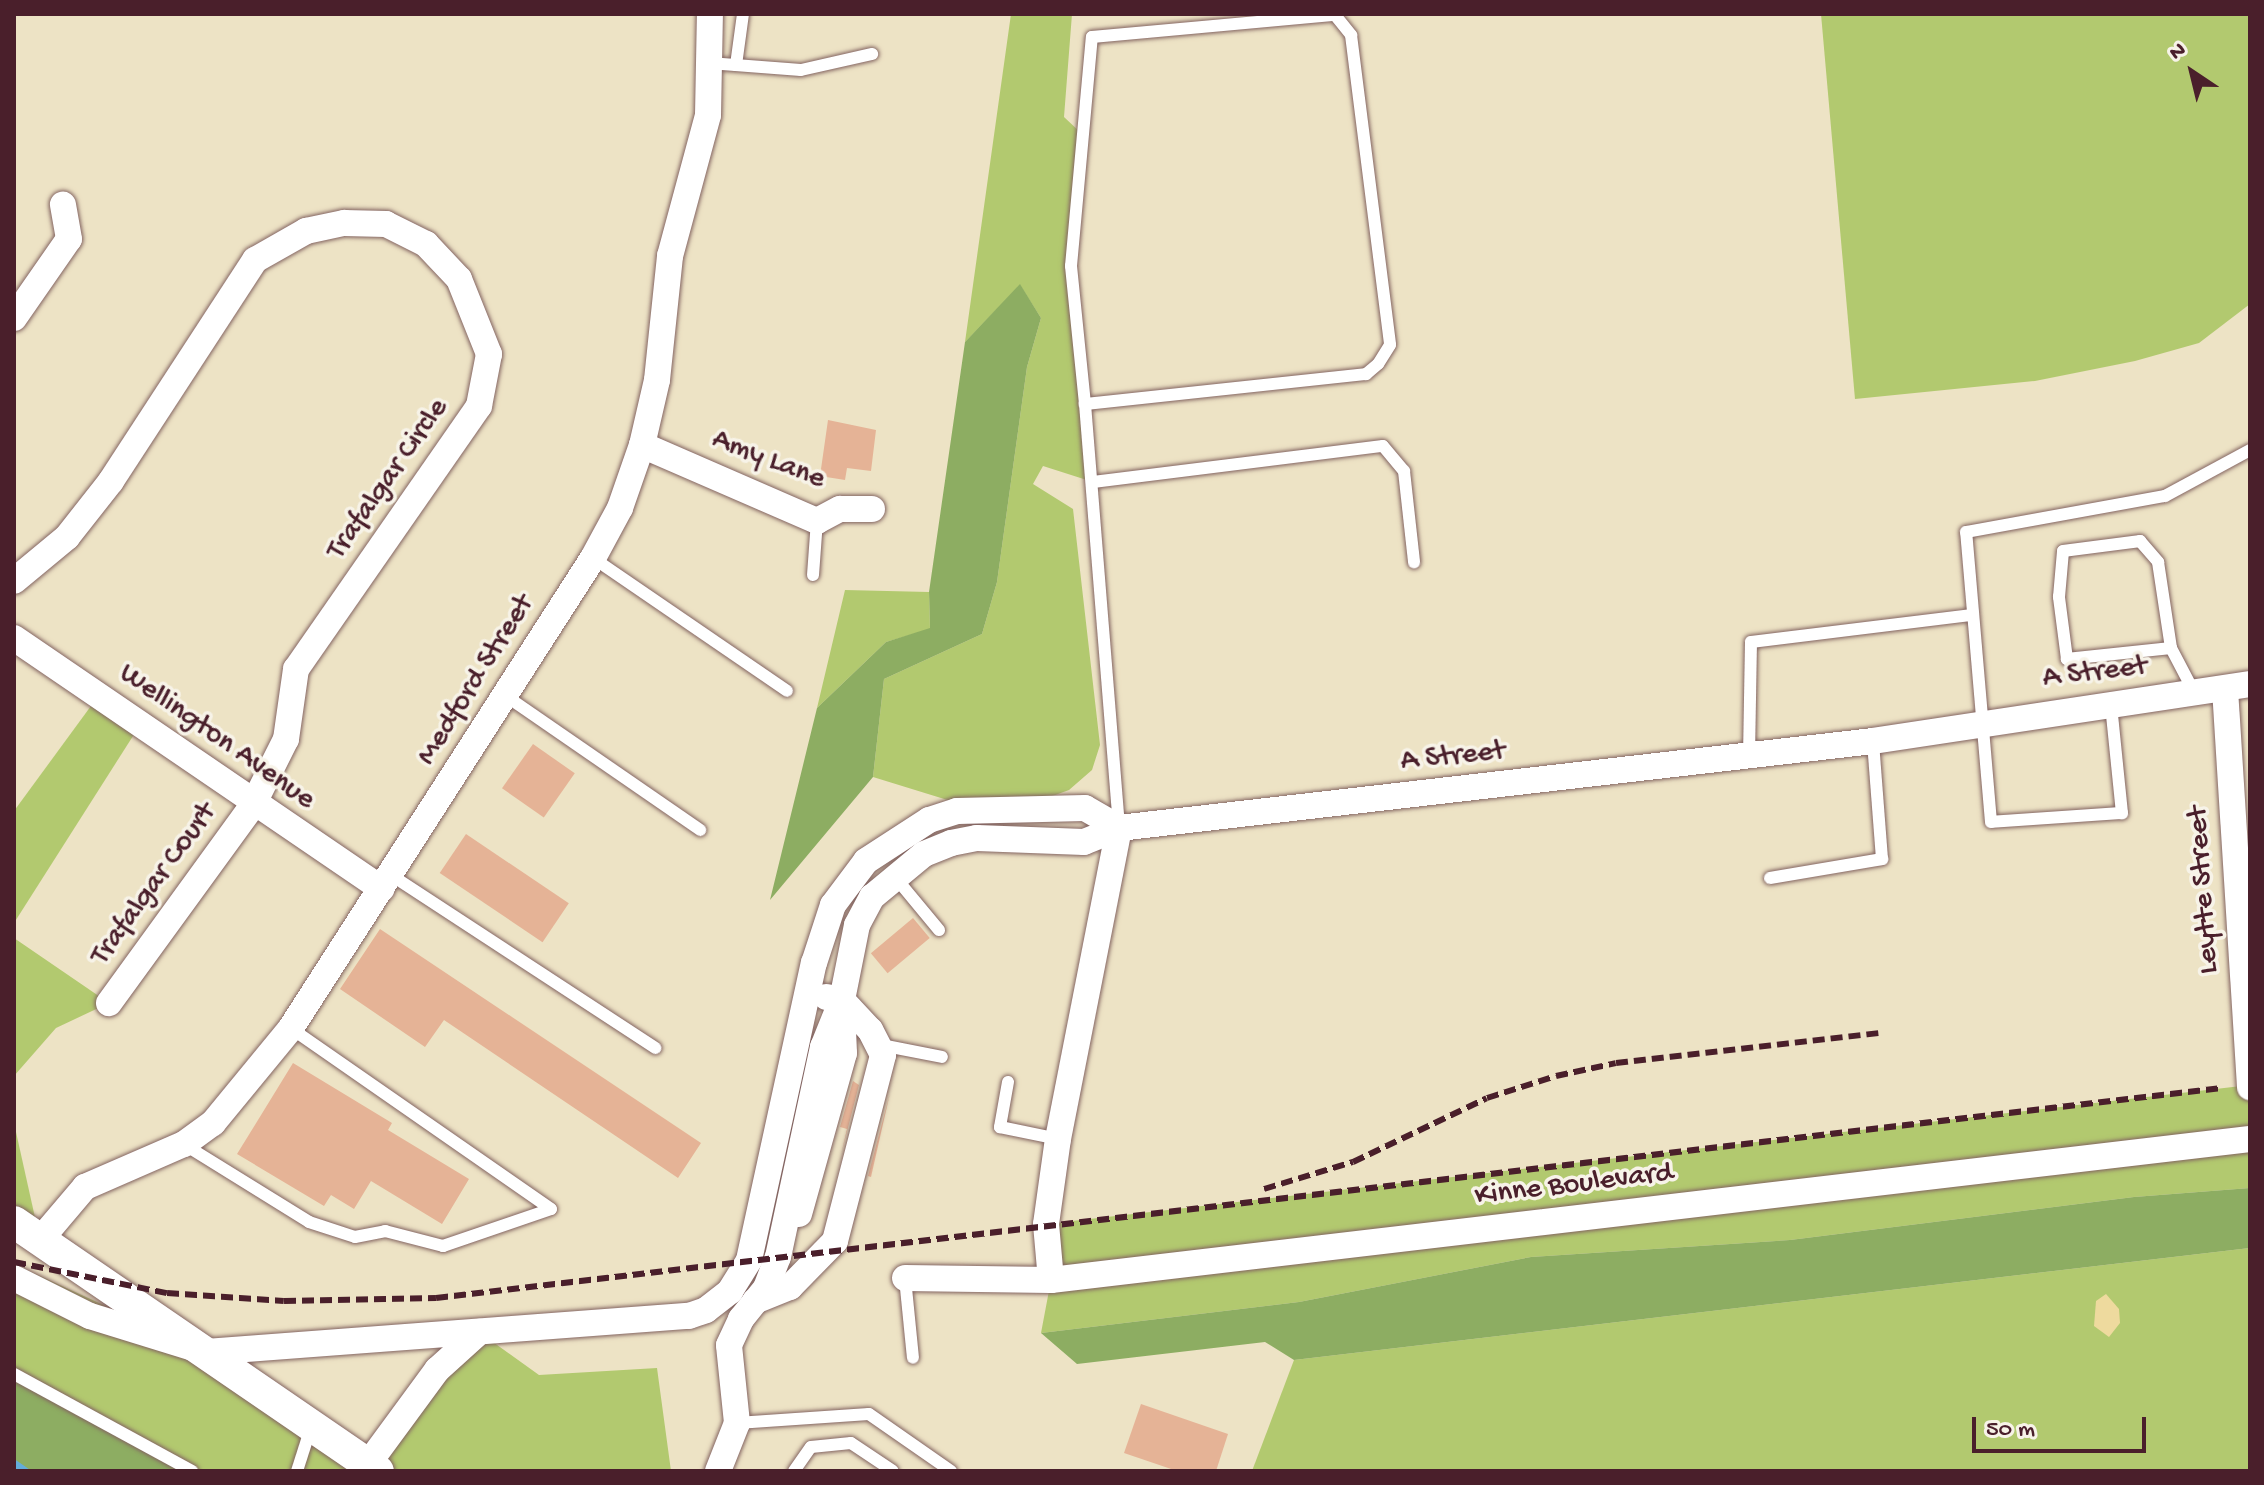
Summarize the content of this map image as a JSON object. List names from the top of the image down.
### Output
{
  "streets": {
    "street": [
      "Amy Lane",
      "Trafalgar Circle",
      "A Street",
      "Medford Street",
      "Wellington Avenue",
      "Trafalgar Court",
      "Leytte Street",
      "Kinne Boulevard"
    ]
  },
  "crossings": [
    ["Amy Lane", "Medford Street"],
    ["Trafalgar Circle", "Wellington Avenue"],
    ["Trafalgar Circle", "Trafalgar Court"],
    ["A Street", "Leytte Street"],
    ["Medford Street", "Wellington Avenue"],
    ["Wellington Avenue", "Trafalgar Court"]
  ],
  "scale_bar": "50 m",
  "north": "top left"
}
